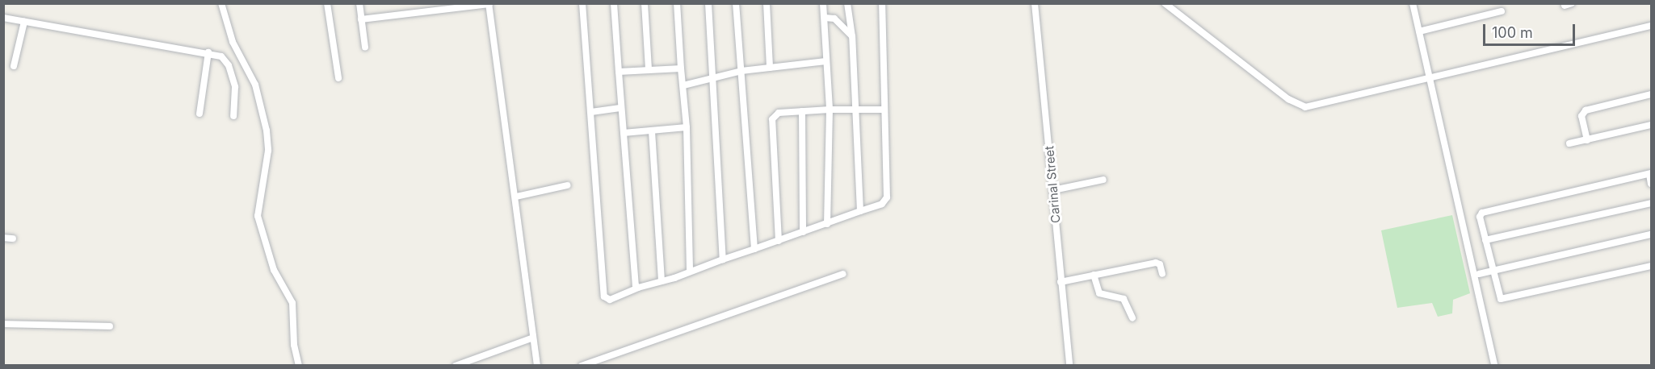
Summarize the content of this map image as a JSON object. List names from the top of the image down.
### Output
{
  "streets": {
    "street": ["Carinal Street"]
  },
  "scale_bar": "100 m"
}
